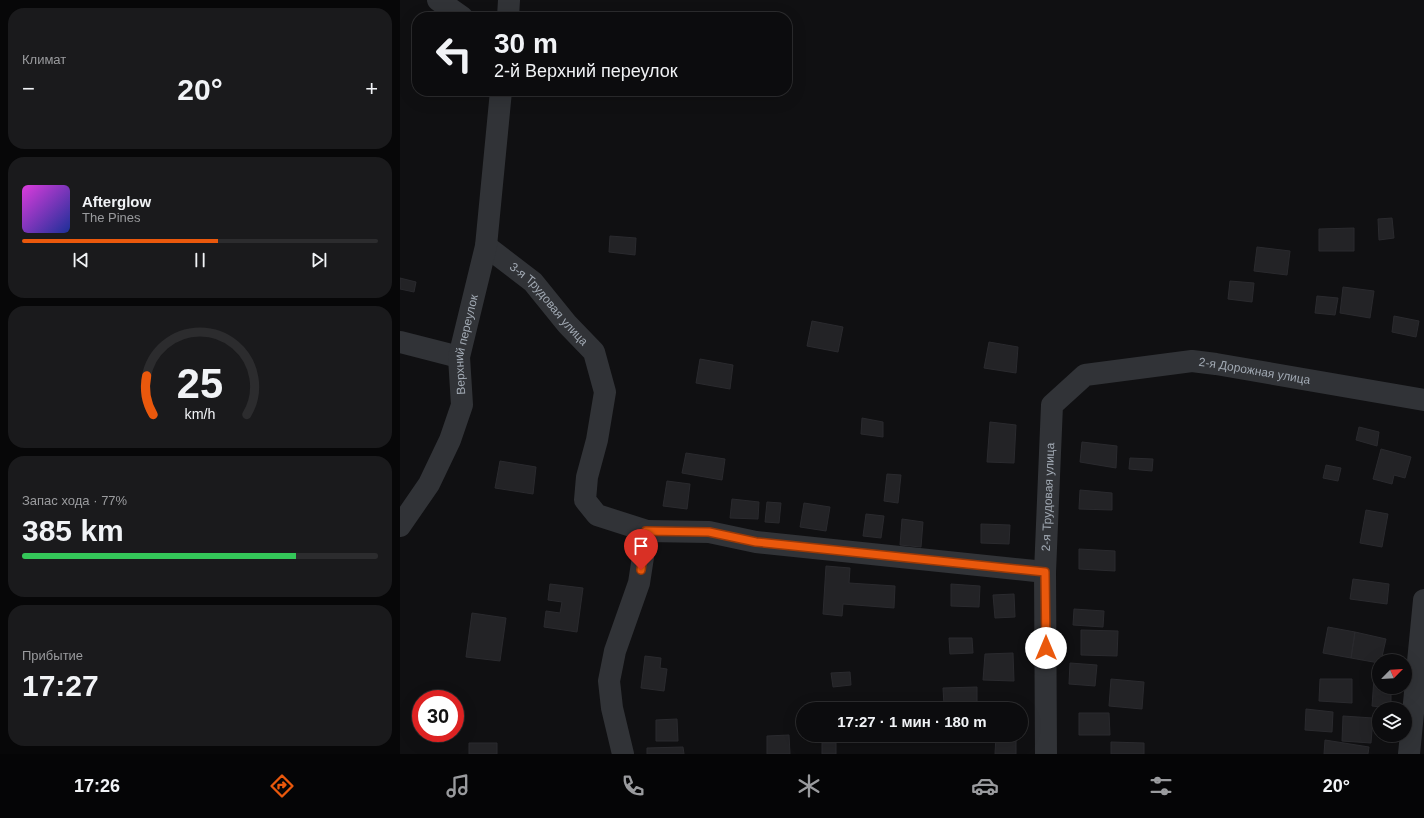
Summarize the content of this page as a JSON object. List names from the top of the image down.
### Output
{
  "streets": {
    "street": [
      "3-я Трудовая улица",
      "Верхний переулок",
      "2-я Дорожная улица",
      "2-я Трудовая улица"
    ]
  },
  "crossings": [
    ["3-я Трудовая улица", "Верхний переулок"],
    ["3-я Трудовая улица", "2-я Трудовая улица"],
    ["2-я Дорожная улица", "2-я Трудовая улица"]
  ],
  "north": "top right",
  "page": {
    "tile": [
      "Климат",
      ["Запас хода · 77%", "385 km"],
      ["Прибытие", "17:27"]
    ],
    "turn": ["30 m", "2-й Верхний переулок"],
    "heat": ["−", "20°", "+"],
    "song": ["Afterglow", "The Pines"],
    "limit": "30",
    "trip": "17:27 · 1 мин · 180 m",
    "tabs": ["17:26", "20°"],
    "gauge": ["25", "km/h"]
  }
}
